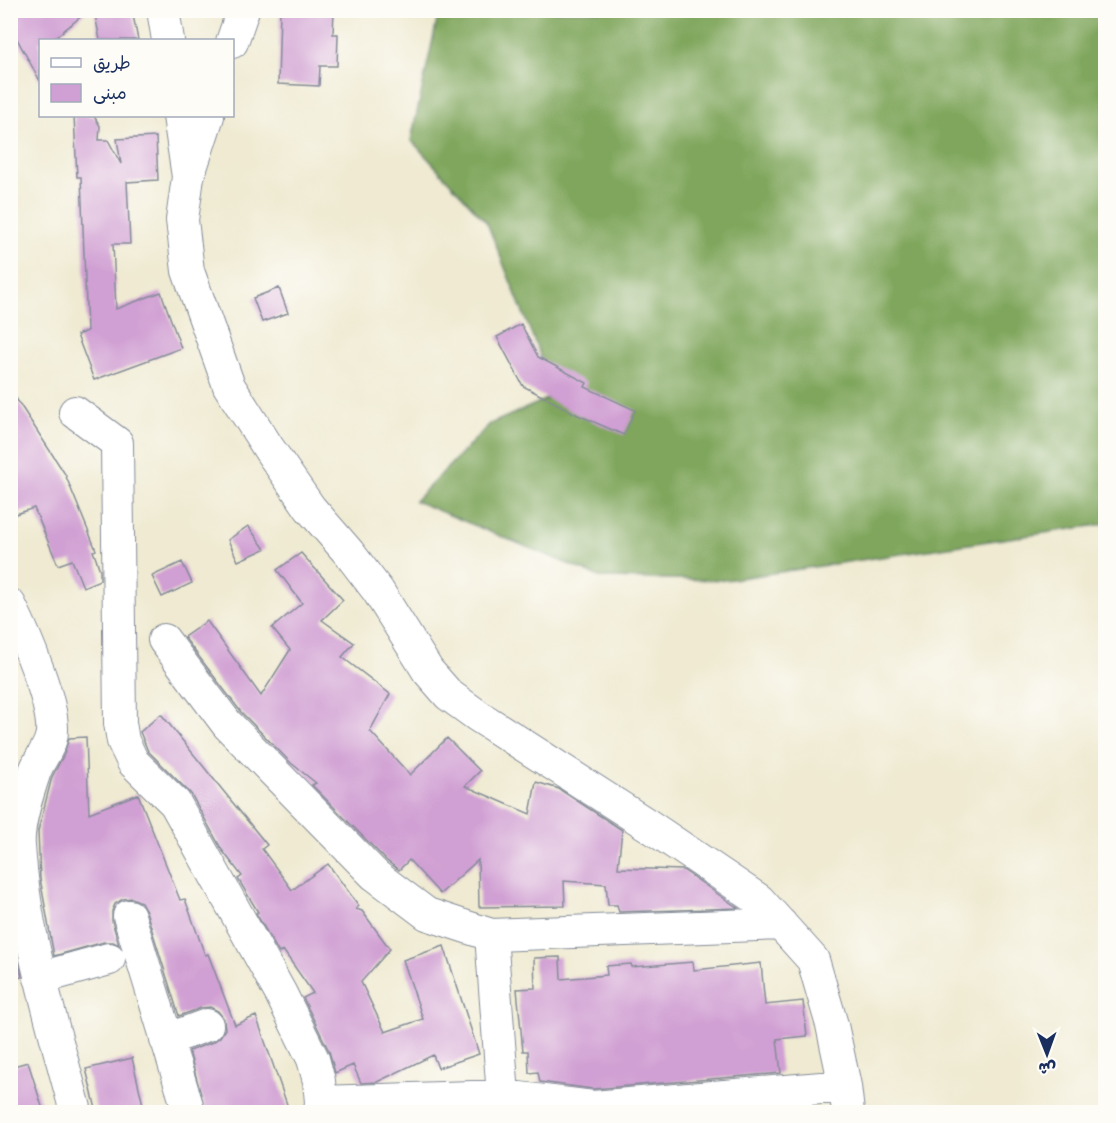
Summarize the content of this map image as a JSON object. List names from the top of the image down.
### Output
{
  "legend": ["طريق", "مبنى"],
  "north": "bottom"
}
